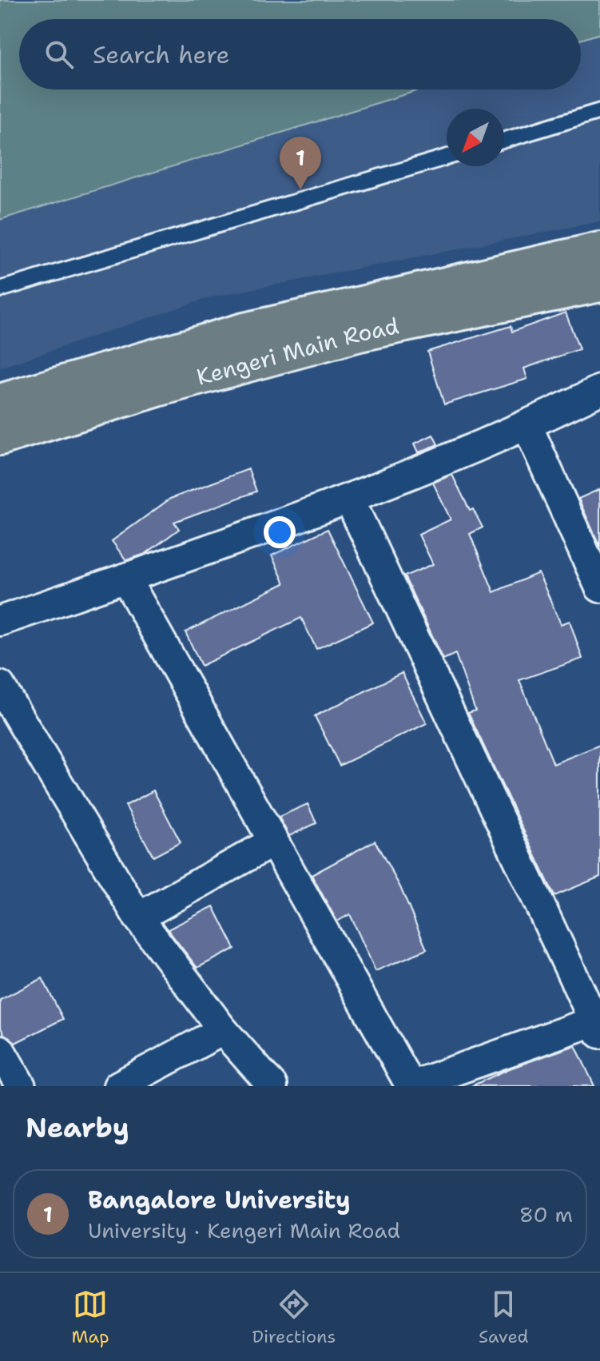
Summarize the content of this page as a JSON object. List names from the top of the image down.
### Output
{
  "streets": {
    "main road": ["Kengeri Main Road"]
  },
  "north": "bottom left",
  "page": {
    "search": "Search here",
    "pins": "1",
    "heading": "Nearby",
    "list": [
      {
        "mark": "1",
        "name": "Bangalore University",
        "note": "University · Kengeri Main Road",
        "value": "80 m"
      }
    ],
    "nav": ["Map", "Directions", "Saved"]
  }
}
